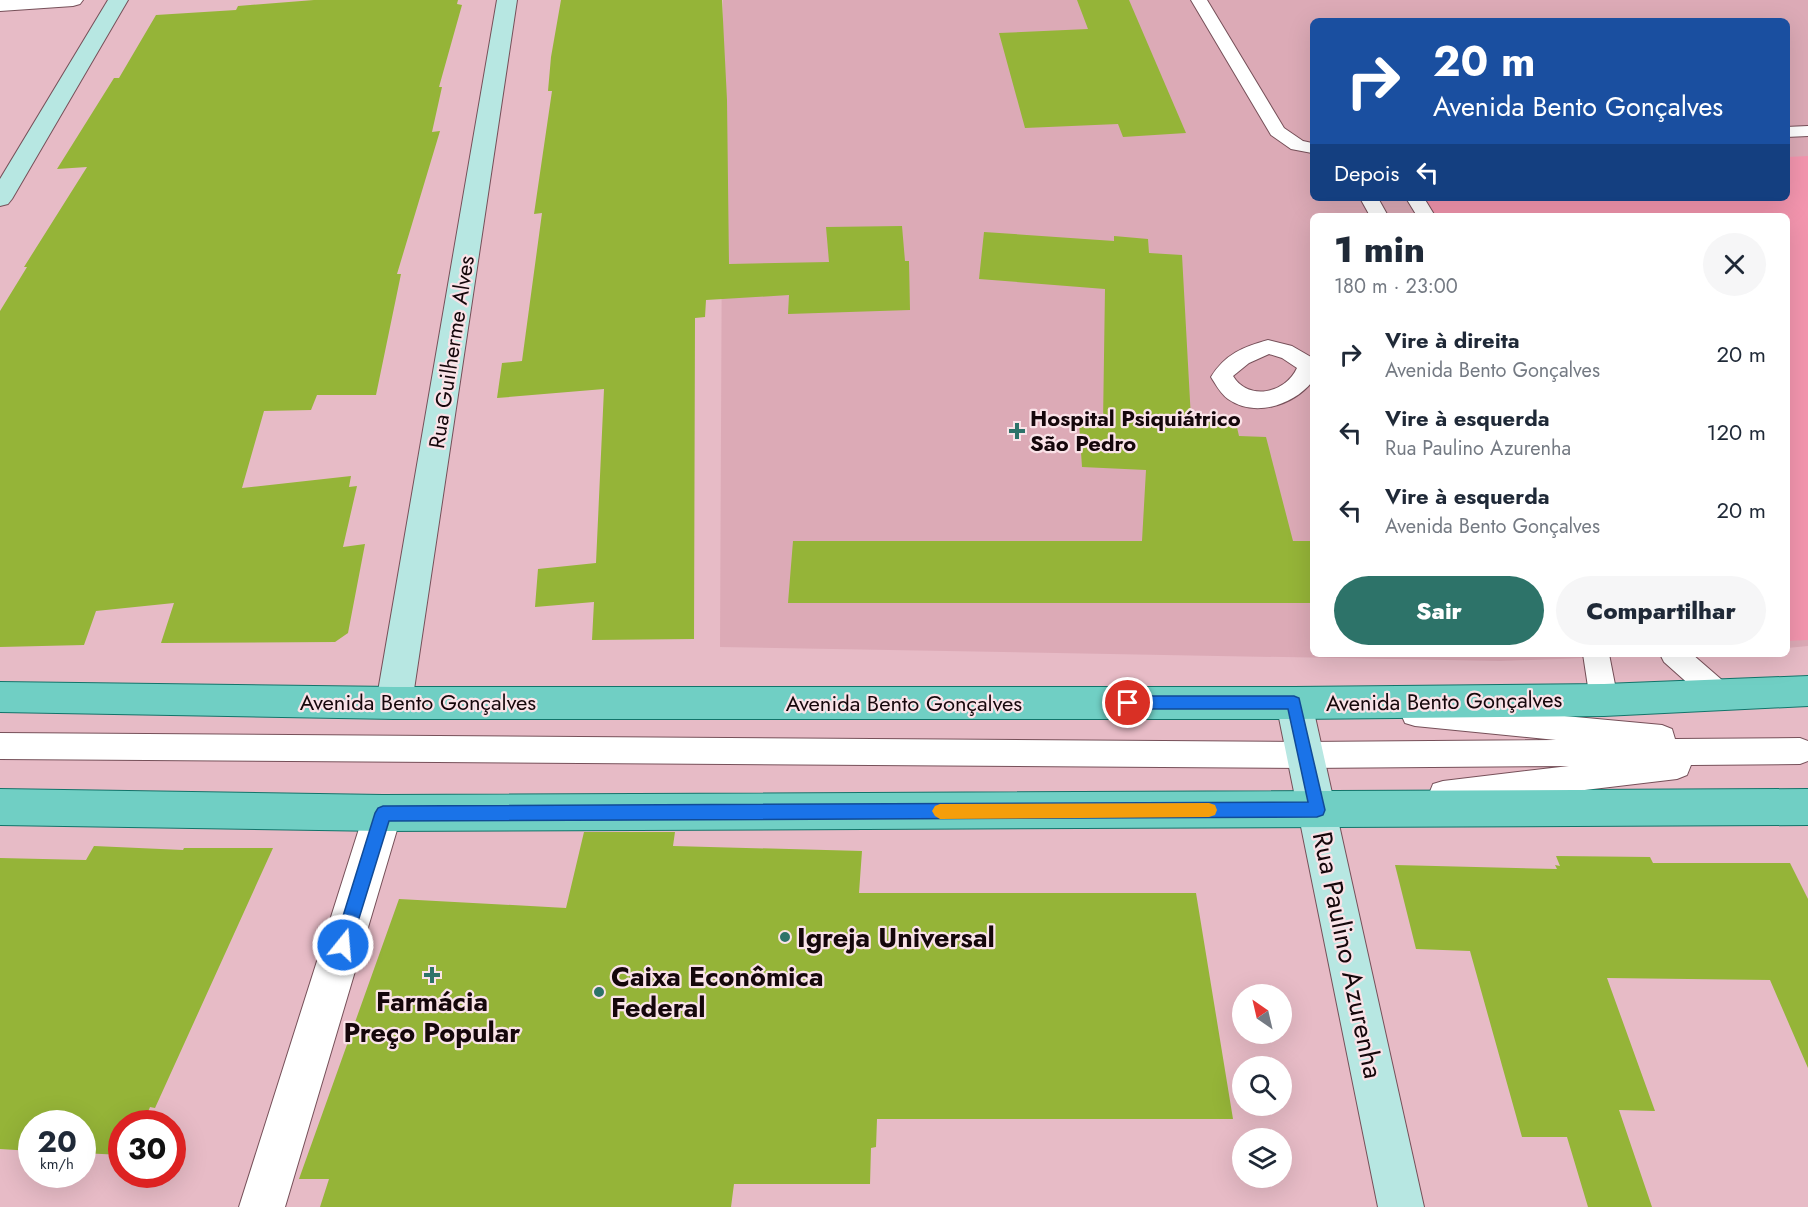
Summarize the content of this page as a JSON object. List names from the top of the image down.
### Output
{
  "streets": {
    "main road": ["Rua Guilherme Alves", "Avenida Bento Gonçalves", "Rua Paulino Azurenha"]
  },
  "crossings": [
    ["Rua Guilherme Alves", "Avenida Bento Gonçalves"],
    ["Avenida Bento Gonçalves", "Rua Paulino Azurenha"]
  ],
  "places": {
    "health": ["Hospital Psiquiátrico São Pedro", "Farmácia Preço Popular"],
    "other": ["Igreja Universal", "Caixa Econômica Federal"]
  },
  "north": "top left",
  "page": {
    "turn": ["20 m", "Avenida Bento Gonçalves"],
    "then": "Depois",
    "heading": ["1 min", "180 m · 23:00"],
    "list": [
      {
        "name": "Vire à direita",
        "note": "Avenida Bento Gonçalves",
        "value": "20 m"
      },
      {
        "name": "Vire à esquerda",
        "note": "Rua Paulino Azurenha",
        "value": "120 m"
      },
      {
        "name": "Vire à esquerda",
        "note": "Avenida Bento Gonçalves",
        "value": "20 m"
      }
    ],
    "buttons": ["Sair", "Compartilhar"],
    "speed": "20 km/h",
    "limit": "30"
  }
}
